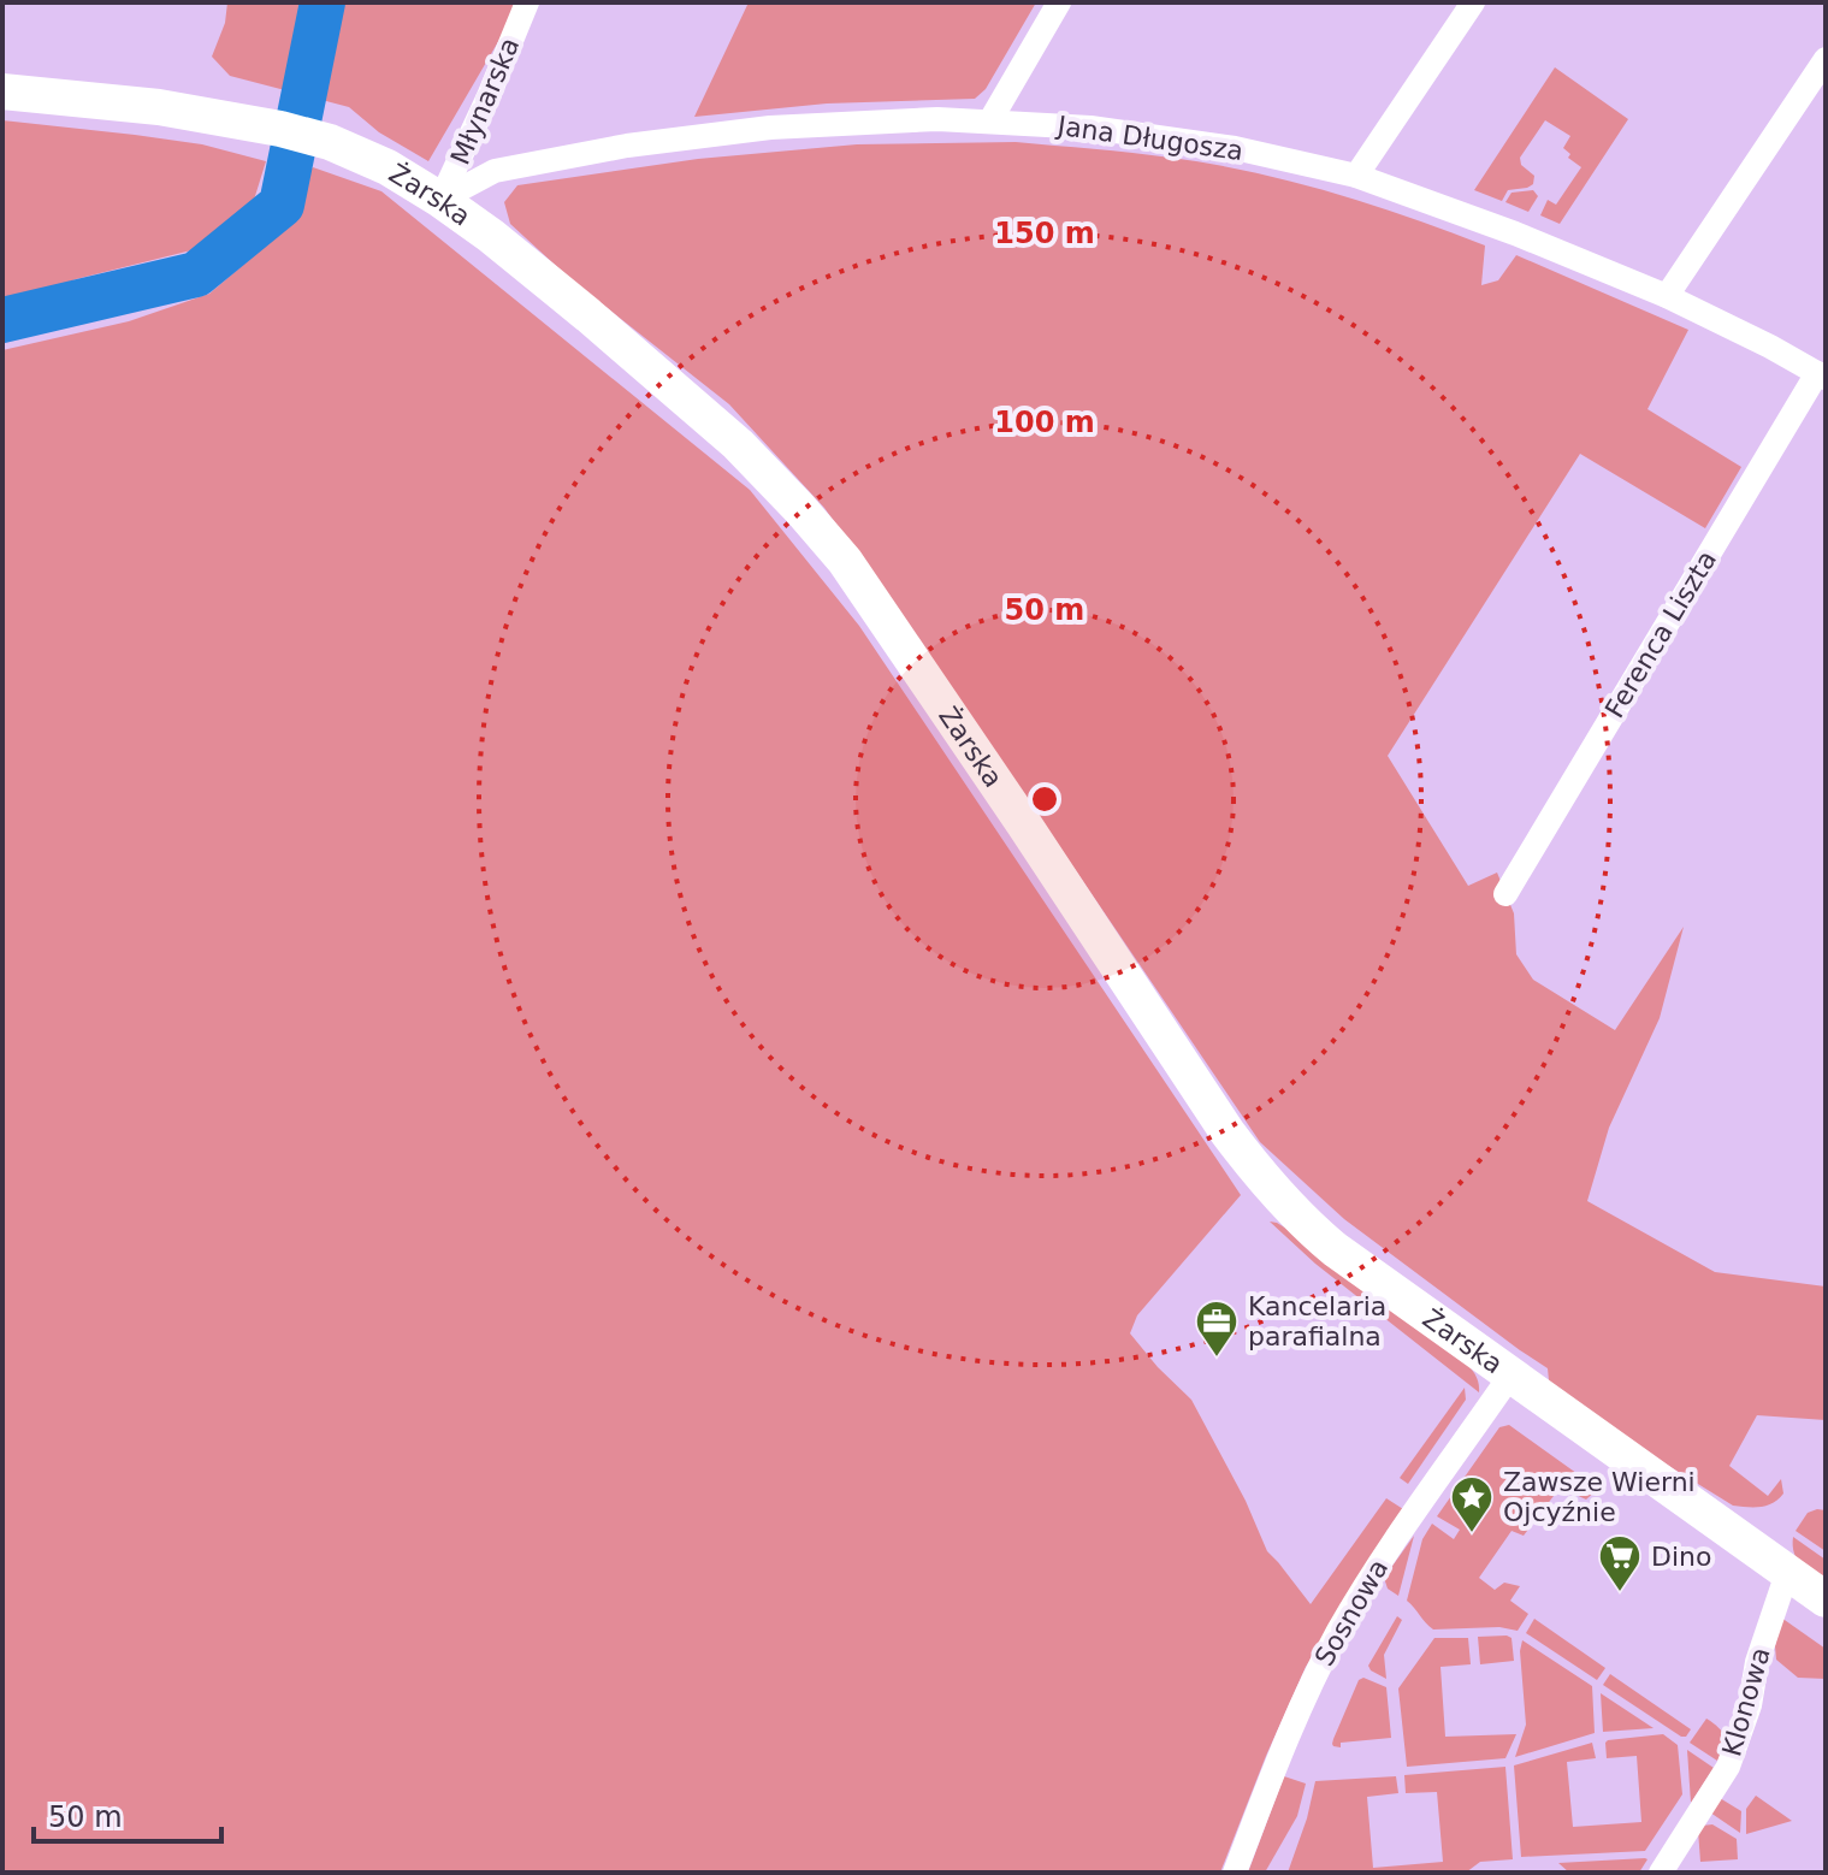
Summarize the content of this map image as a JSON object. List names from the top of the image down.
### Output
{
  "streets": {
    "street": [
      "Młynarska",
      "Jana Długosza",
      "Żarska",
      "Ferenca Liszta",
      "Sosnowa",
      "Klonowa"
    ]
  },
  "crossings": [
    ["Młynarska", "Jana Długosza"],
    ["Młynarska", "Żarska"],
    ["Jana Długosza", "Żarska"],
    ["Jana Długosza", "Ferenca Liszta"],
    ["Żarska", "Sosnowa"],
    ["Żarska", "Klonowa"]
  ],
  "places": {
    "office": ["Kancelaria parafialna"],
    "place": ["Zawsze Wierni Ojcyźnie"],
    "supermarket": ["Dino"]
  },
  "scale_bar": "50 m",
  "rings": ["150 m", "100 m", "50 m"]
}
